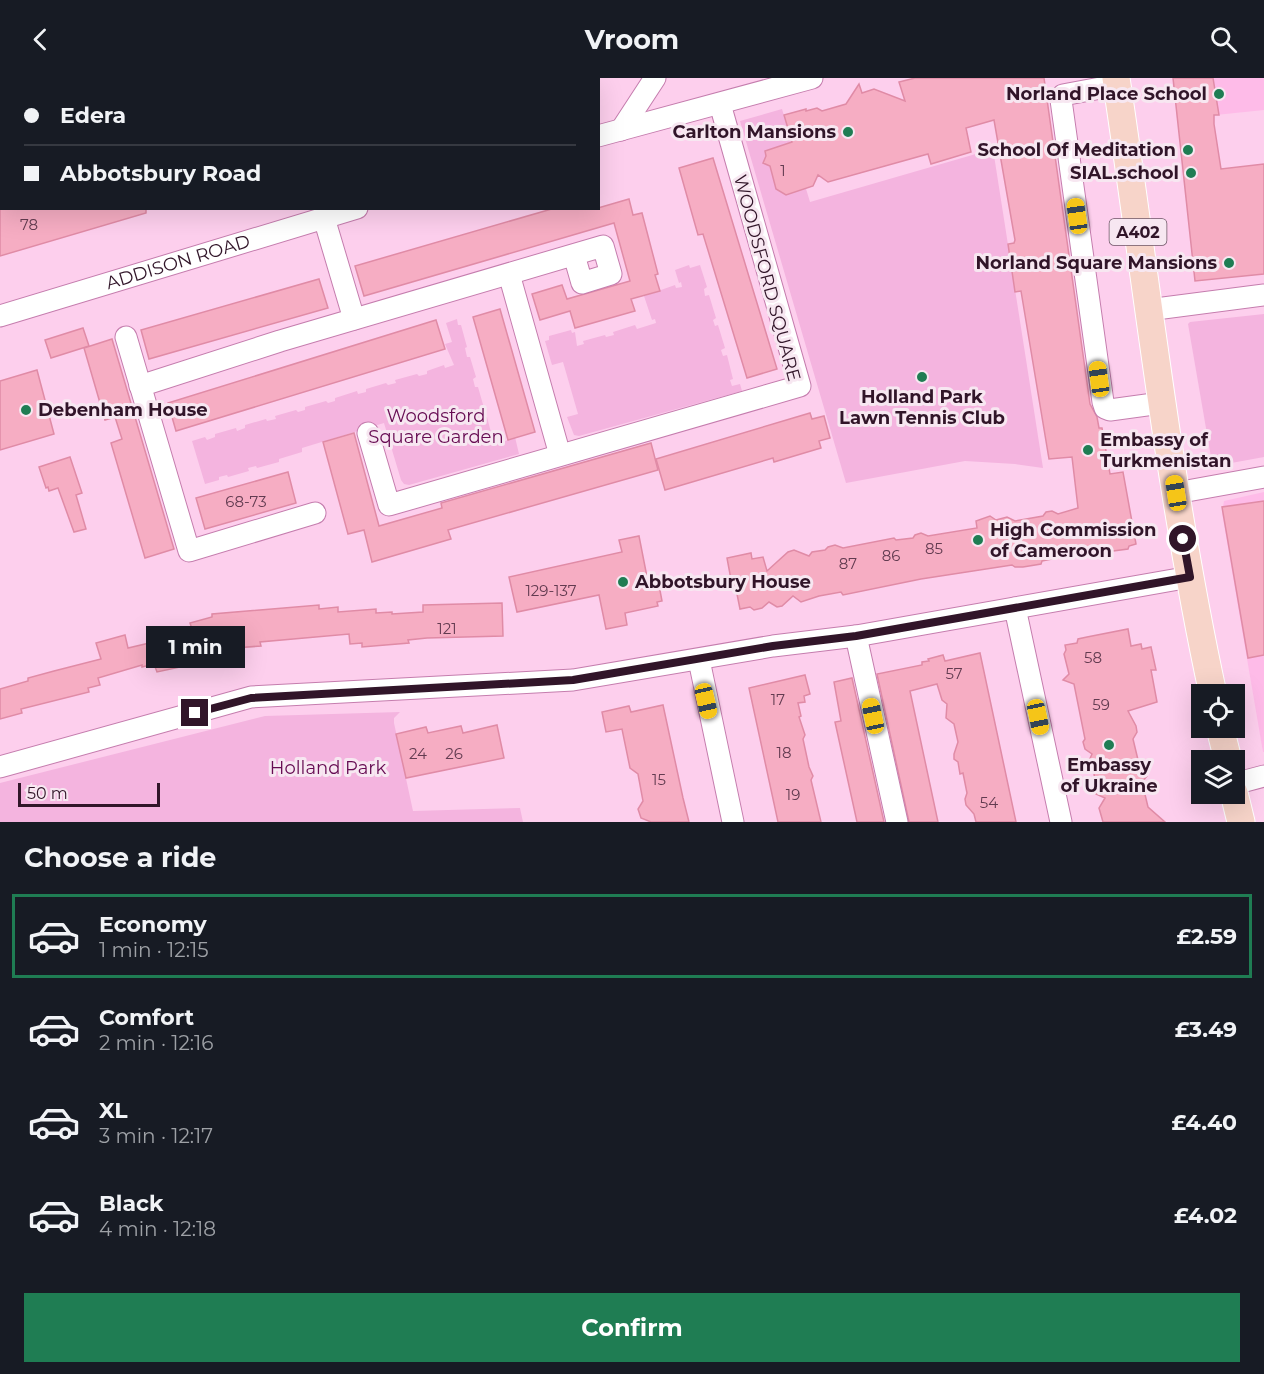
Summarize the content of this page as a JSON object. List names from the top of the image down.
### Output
{
  "streets": {
    "main road": ["A402"],
    "street": ["ADDISON ROAD", "WOODSFORD SQUARE"]
  },
  "parks": ["Woodsford Square Garden", "Holland Park"],
  "places": [
    "Norland Place School",
    "Carlton Mansions",
    "School Of Meditation",
    "SIAL.school",
    "Norland Square Mansions",
    "Holland Park Lawn Tennis Club",
    "Debenham House",
    "Embassy of Turkmenistan",
    "High Commission of Cameroon",
    "Abbotsbury House",
    "Embassy of Ukraine"
  ],
  "house_numbers": [
    "1",
    "78",
    "68-73",
    "85",
    "86",
    "87",
    "129-137",
    "121",
    "58",
    "57",
    "17",
    "59",
    "18",
    "24",
    "26",
    "15",
    "19",
    "54"
  ],
  "scale_bar": "50 m",
  "page": {
    "header": "Vroom",
    "banner": ["Edera", "Abbotsbury Road"],
    "bubble": "1 min",
    "scale": "50 m",
    "heading": "Choose a ride",
    "list": [
      {
        "name": "Economy",
        "note": "1 min · 12:15",
        "value": "£2.59"
      },
      {
        "name": "Comfort",
        "note": "2 min · 12:16",
        "value": "£3.49"
      },
      {
        "name": "XL",
        "note": "3 min · 12:17",
        "value": "£4.40"
      },
      {
        "name": "Black",
        "note": "4 min · 12:18",
        "value": "£4.02"
      }
    ],
    "buttons": "Confirm"
  }
}
